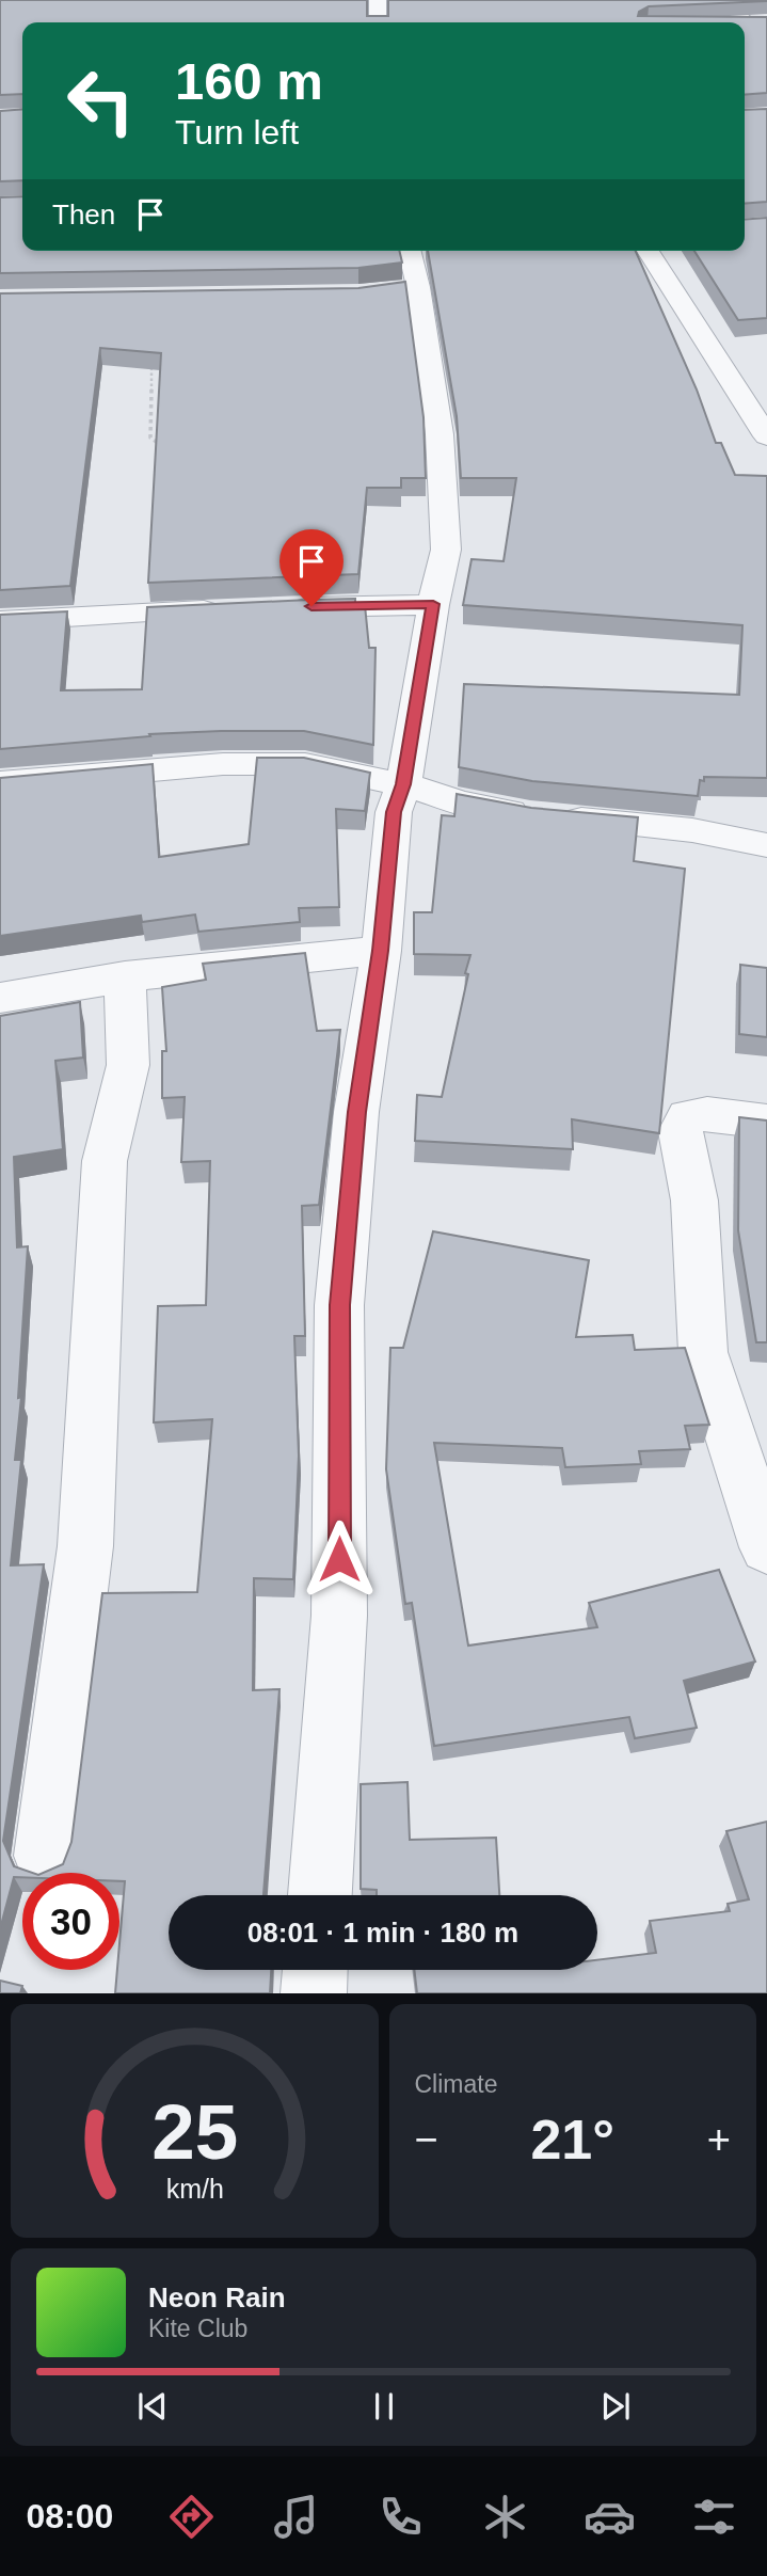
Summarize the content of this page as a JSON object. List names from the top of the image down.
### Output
{
  "page": {
    "turn": ["160 m", "Turn left"],
    "then": "Then",
    "limit": "30",
    "trip": "08:01 · 1 min · 180 m",
    "tile": "Climate",
    "heat": ["−", "21°", "+"],
    "song": ["Neon Rain", "Kite Club"],
    "tabs": "08:00",
    "gauge": ["25", "km/h"]
  }
}
